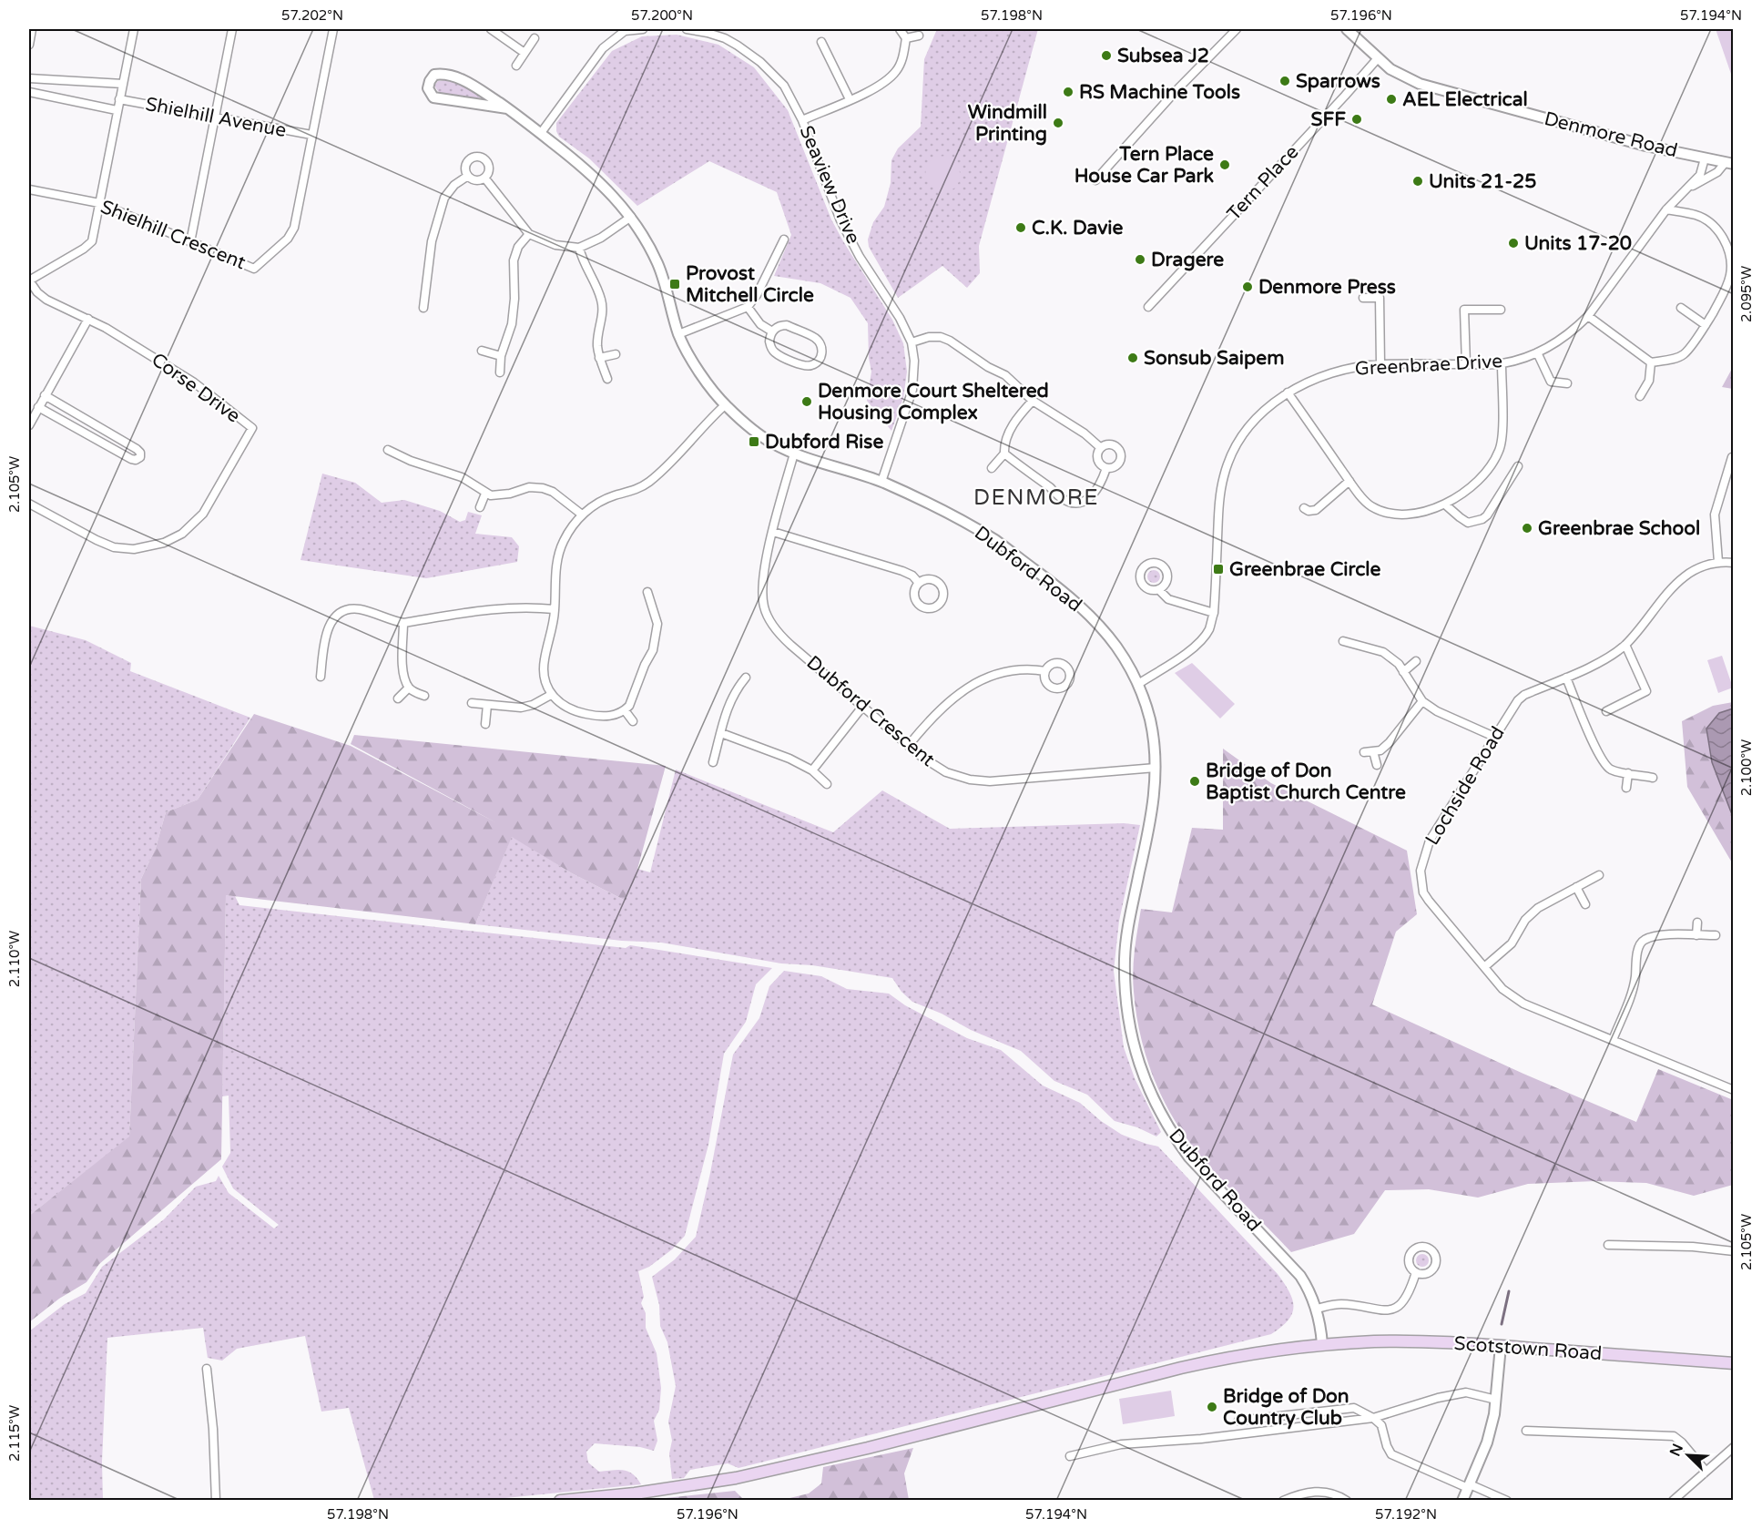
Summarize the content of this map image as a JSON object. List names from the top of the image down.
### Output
{
  "streets": {
    "main road": ["Scotstown Road"],
    "street": [
      "Shielhill Avenue",
      "Denmore Road",
      "Tern Place",
      "Seaview Drive",
      "Shielhill Crescent",
      "Greenbrae Drive",
      "Corse Drive",
      "Dubford Road",
      "Dubford Crescent",
      "Lochside Road"
    ]
  },
  "crossings": [
    ["Shielhill Avenue", "Shielhill Crescent"],
    ["Denmore Road", "Tern Place"],
    ["Denmore Road", "Greenbrae Drive"],
    ["Seaview Drive", "Dubford Road"],
    ["Greenbrae Drive", "Dubford Road"],
    ["Dubford Road", "Dubford Crescent"],
    ["Dubford Road", "Scotstown Road"]
  ],
  "districts": ["DENMORE"],
  "places": {
    "other": [
      "Subsea J2",
      "Sparrows",
      "RS Machine Tools",
      "AEL Electrical",
      "SFF",
      "Windmill Printing",
      "Tern Place House Car Park",
      "Units 21-25",
      "C.K. Davie",
      "Units 17-20",
      "Dragere",
      "Denmore Press",
      "Sonsub Saipem",
      "Denmore Court Sheltered Housing Complex",
      "Greenbrae School",
      "Bridge of Don Baptist Church Centre",
      "Bridge of Don Country Club"
    ],
    "transit": ["Provost Mitchell Circle", "Dubford Rise", "Greenbrae Circle"]
  },
  "north": "top left",
  "coordinates": [
    "57.202°N",
    "57.200°N",
    "57.198°N",
    "57.196°N",
    "57.194°N",
    "2.095°W",
    "2.105°W",
    "2.100°W",
    "2.110°W",
    "2.115°W",
    "57.192°N"
  ]
}
